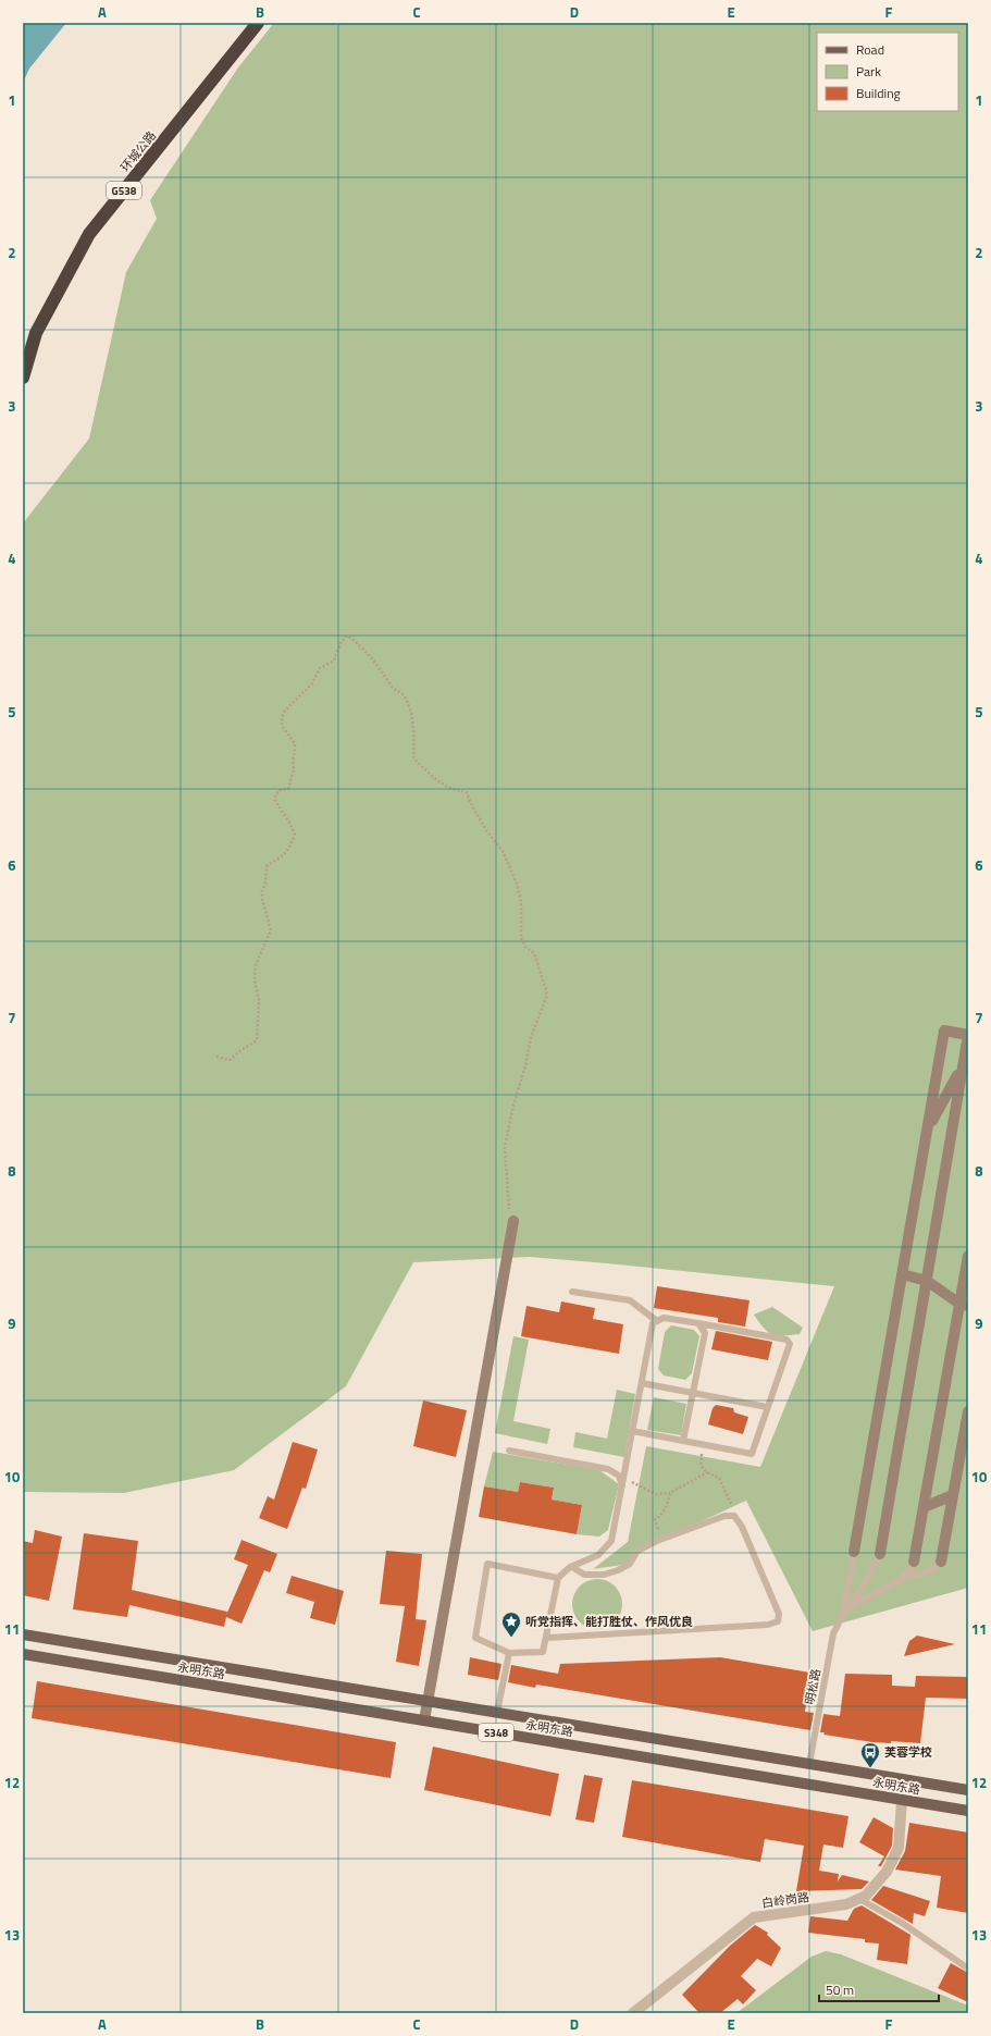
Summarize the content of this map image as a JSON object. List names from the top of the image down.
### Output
{
  "streets": {
    "highway": ["环城公路", "G538"],
    "main road": ["永明东路", "S348"],
    "street": ["白岭岗路"],
    "lane": ["明松路"]
  },
  "crossings": [
    ["永明东路", "明松路"],
    ["永明东路", "白岭岗路"]
  ],
  "places": {
    "place": ["听党指挥、能打胜仗、作风优良"],
    "bus stop": ["芙蓉学校"]
  },
  "legend": ["Road", "Park", "Building"],
  "scale_bar": "50 m",
  "grid": {
    "columns": [
      "A",
      "B",
      "C",
      "D",
      "E",
      "F"
    ],
    "rows": [
      "1",
      "2",
      "3",
      "4",
      "5",
      "6",
      "7",
      "8",
      "9",
      "10",
      "11",
      "12",
      "13"
    ]
  }
}
